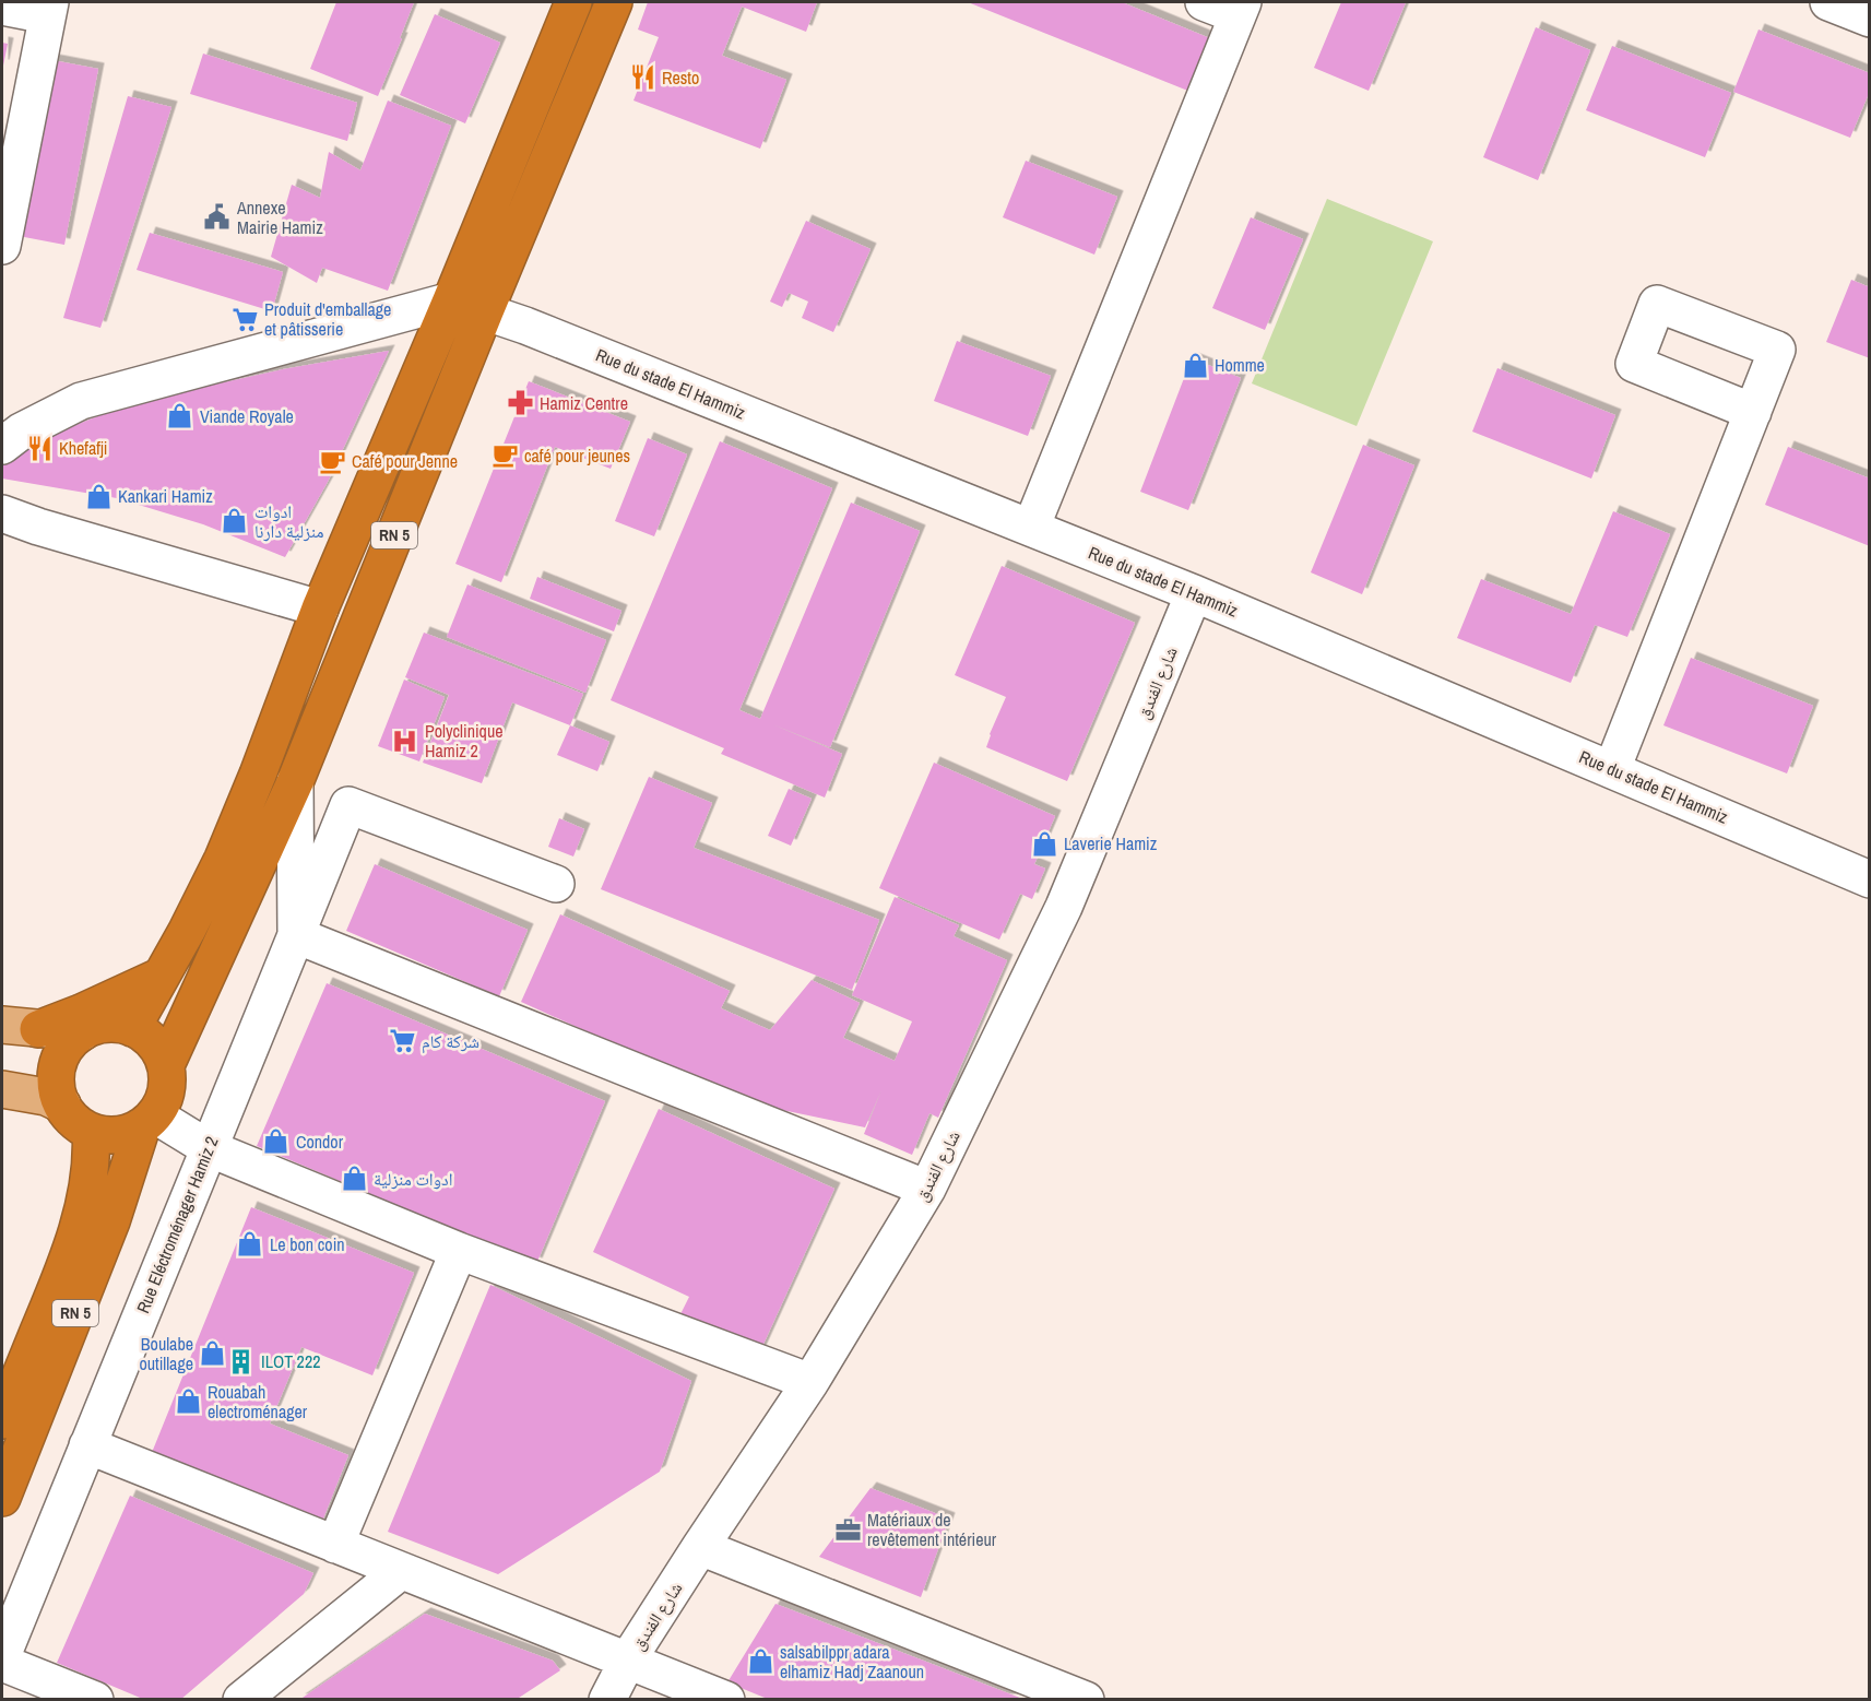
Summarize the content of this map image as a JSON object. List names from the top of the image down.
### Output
{
  "streets": {
    "highway": ["RN 5"],
    "street": ["Rue du stade El Hammiz", "شارع الفندق", "Rue Eléctroménager Hamiz 2"]
  },
  "crossings": [
    ["Rue du stade El Hammiz", "RN 5"],
    ["Rue du stade El Hammiz", "شارع الفندق"],
    ["RN 5", "Rue Eléctroménager Hamiz 2"]
  ],
  "places": {
    "restaurant": ["Resto", "Khefafji"],
    "public building": ["Annexe Mairie Hamiz"],
    "supermarket": ["Produit d'emballage et pâtisserie", "شركة كام"],
    "shop": [
      "Homme",
      "Viande Royale",
      "Kankari Hamiz",
      "ادوات منزلية دارنا",
      "Laverie Hamiz",
      "Condor",
      "ادوات منزلية",
      "Le bon coin",
      "Boulabe outillage",
      "Rouabah electroménager",
      "salsabilppr adara elhamiz Hadj Zaanoun"
    ],
    "pharmacy": ["Hamiz Centre"],
    "cafe": ["café pour jeunes", "Café pour Jenne"],
    "hospital": ["Polyclinique Hamiz 2"],
    "building": ["ILOT 222"],
    "office": ["Matériaux de revêtement intérieur"]
  }
}
